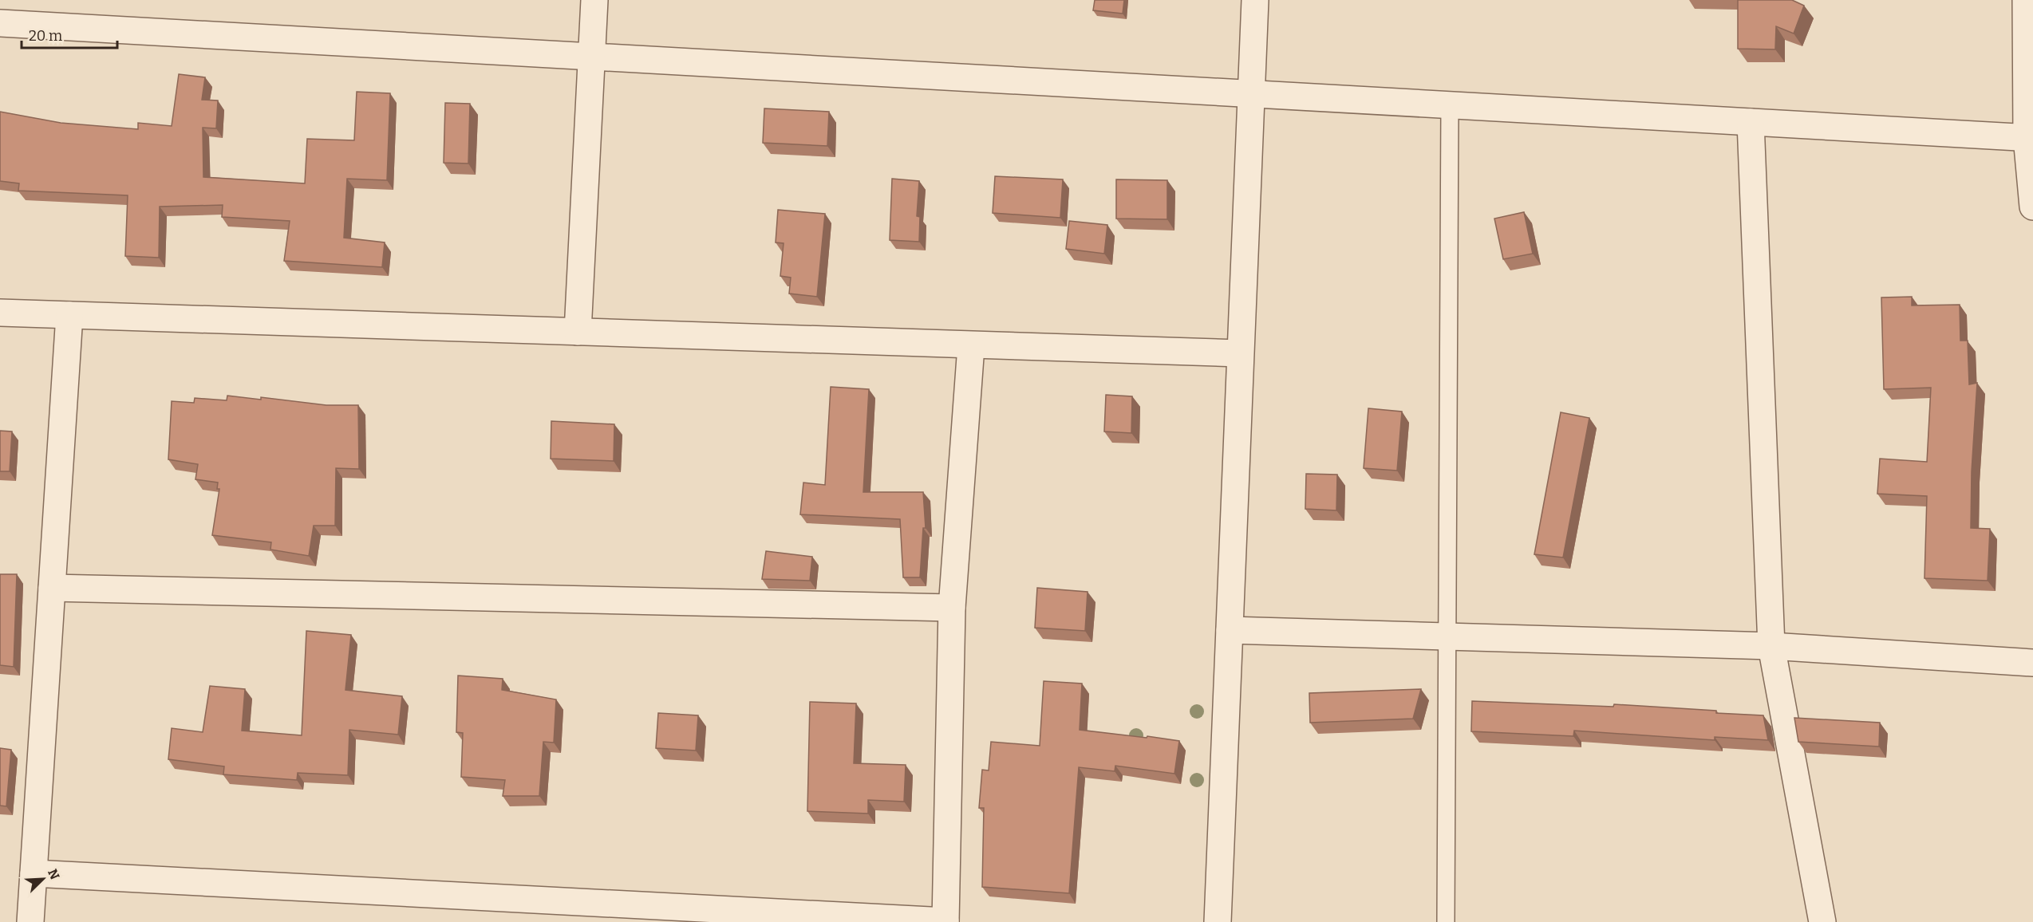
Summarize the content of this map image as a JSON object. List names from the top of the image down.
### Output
{
  "scale_bar": "20 m",
  "north": "top right"
}
